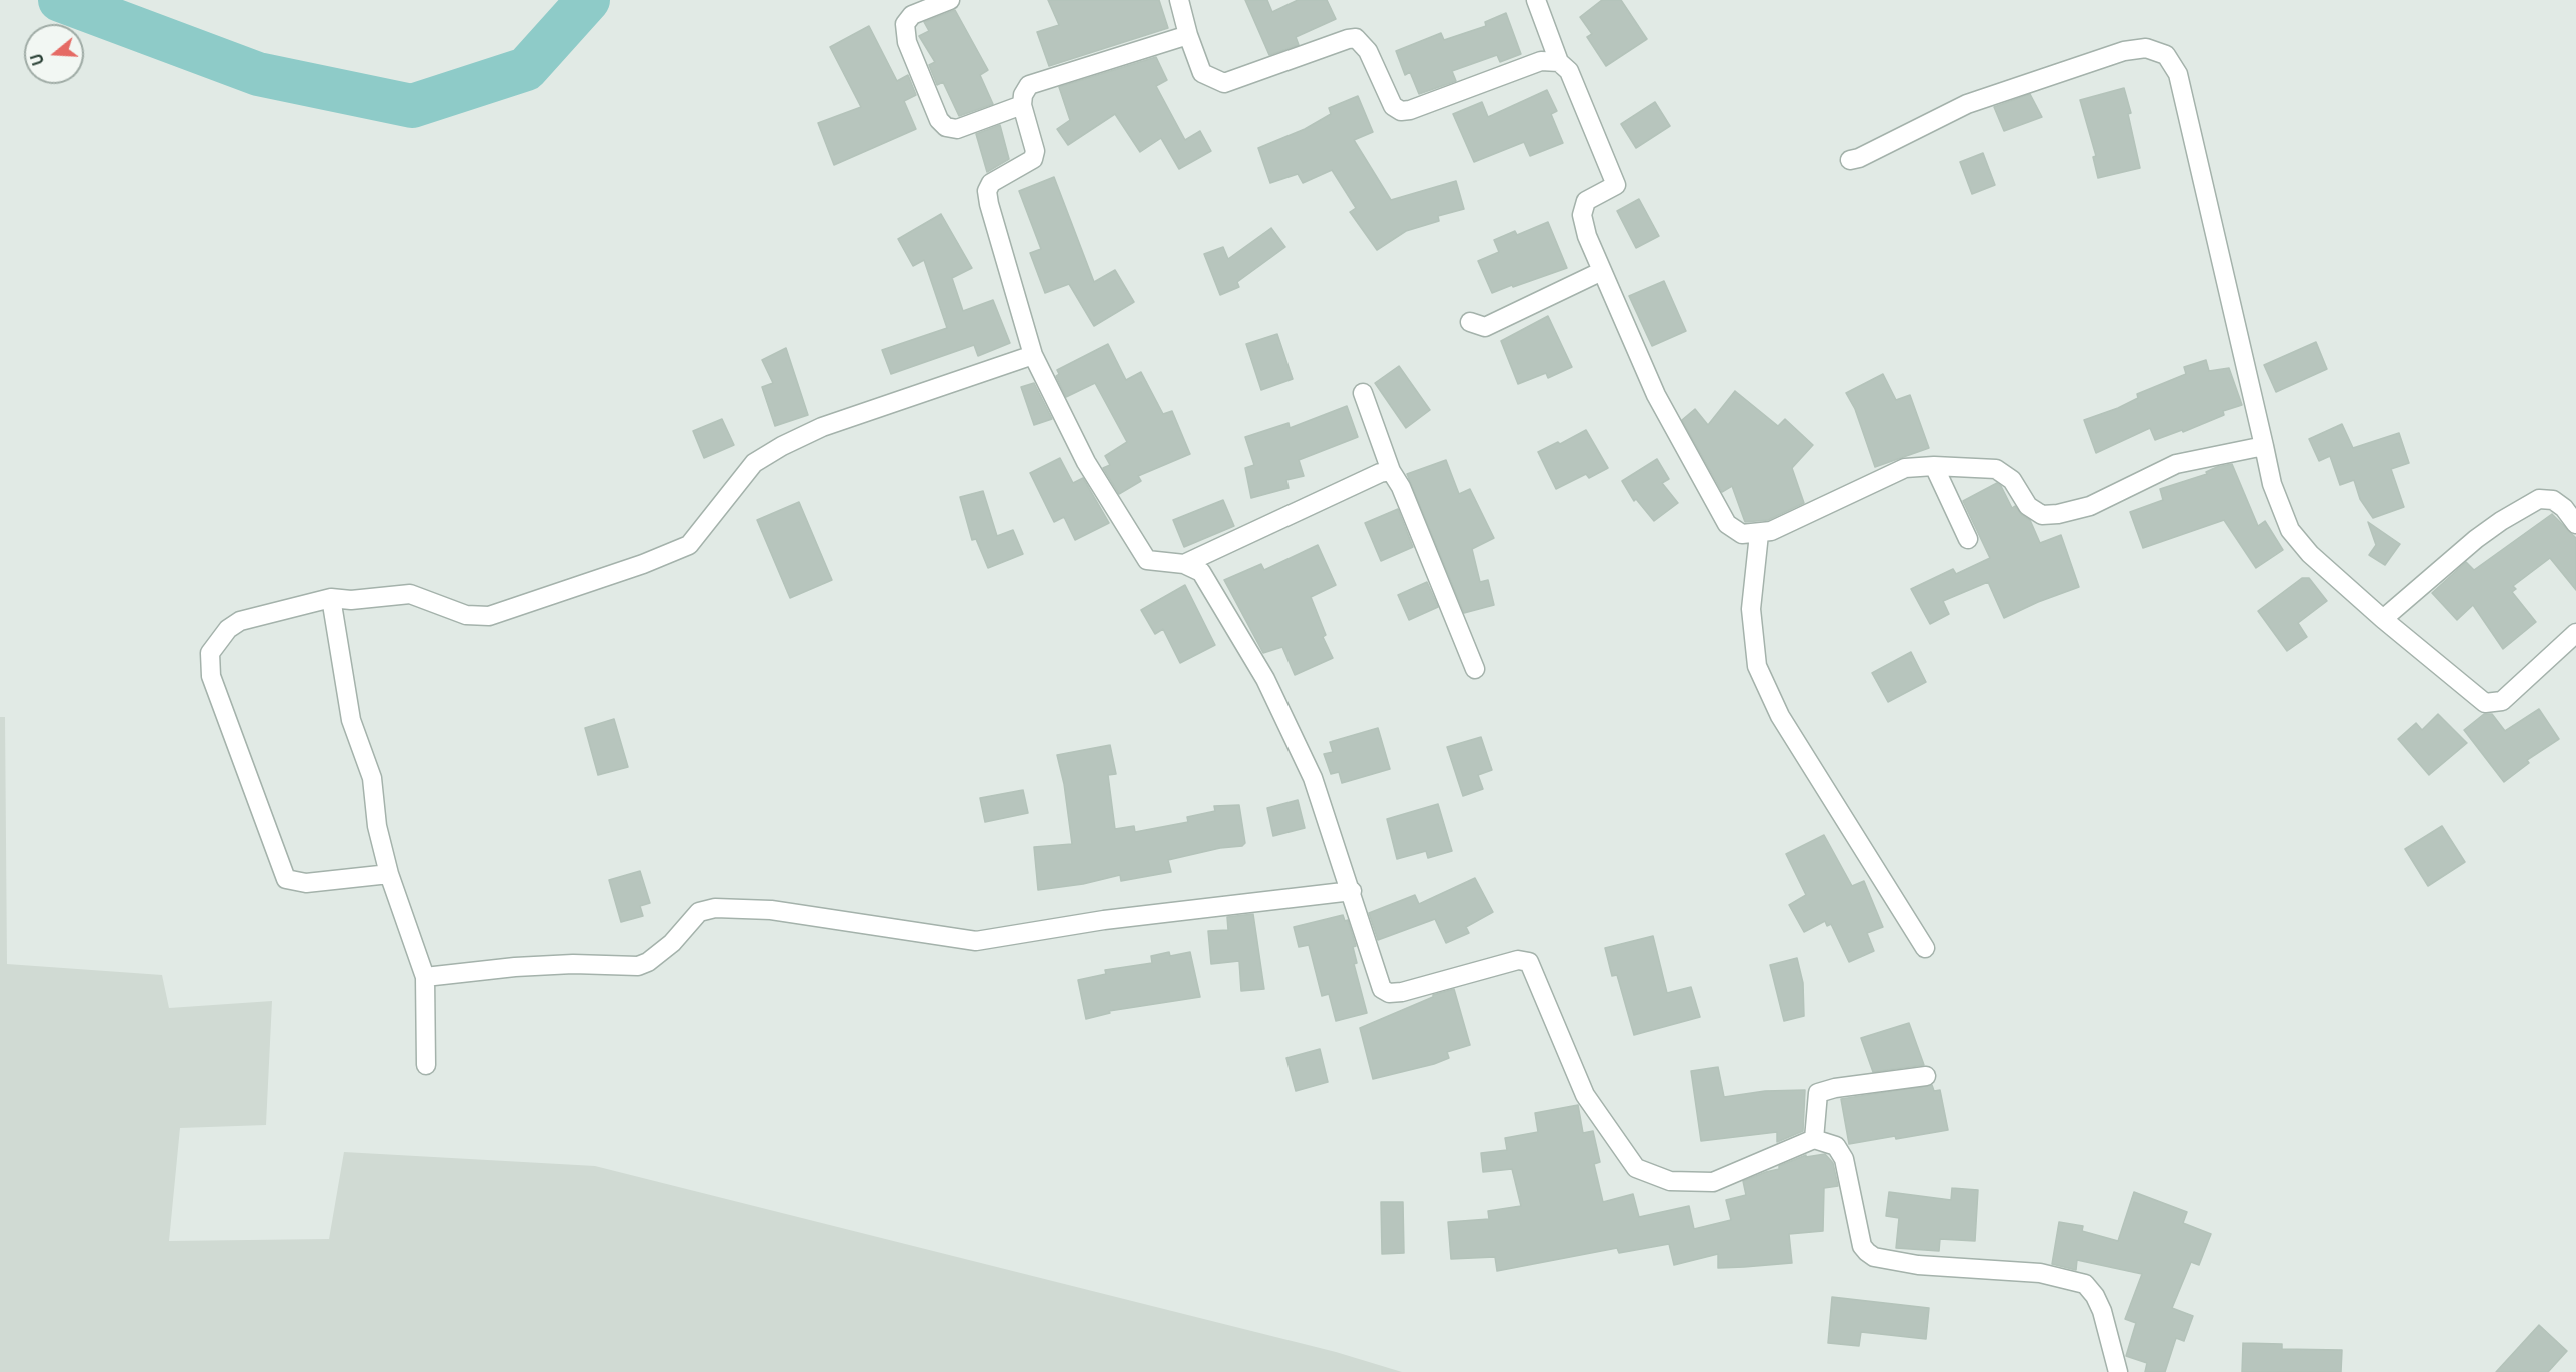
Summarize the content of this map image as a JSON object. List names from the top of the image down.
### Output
{
  "north": "left"
}
